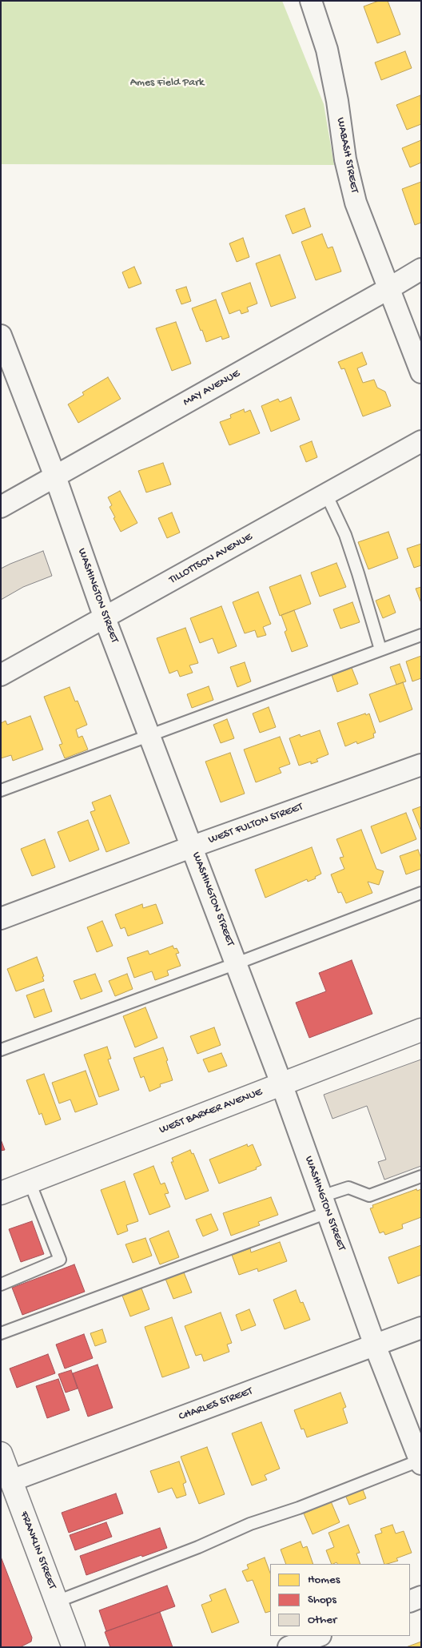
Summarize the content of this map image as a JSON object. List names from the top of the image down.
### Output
{
  "streets": {
    "street": [
      "WABASH STREET",
      "MAY AVENUE",
      "TILLOTTSON AVENUE",
      "WASHINGTON STREET",
      "WEST FULTON STREET",
      "WEST BARKER AVENUE",
      "CHARLES STREET",
      "FRANKLIN STREET"
    ]
  },
  "crossings": [
    ["WABASH STREET", "MAY AVENUE"],
    ["MAY AVENUE", "WASHINGTON STREET"],
    ["TILLOTTSON AVENUE", "WASHINGTON STREET"],
    ["WASHINGTON STREET", "WEST FULTON STREET"],
    ["WASHINGTON STREET", "WEST BARKER AVENUE"],
    ["WASHINGTON STREET", "CHARLES STREET"],
    ["CHARLES STREET", "FRANKLIN STREET"]
  ],
  "parks": ["Ames Field Park"],
  "legend": ["Homes", "Shops", "Other"]
}
